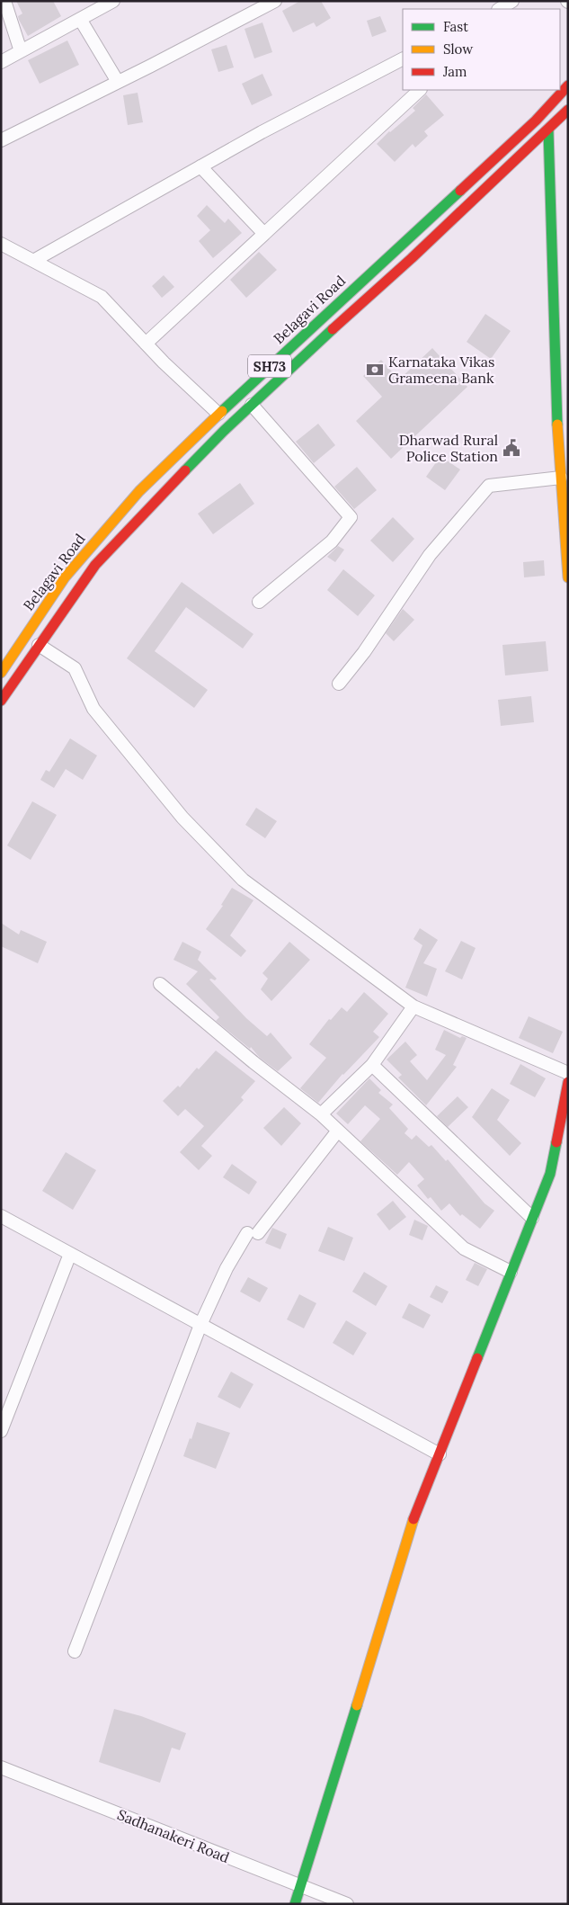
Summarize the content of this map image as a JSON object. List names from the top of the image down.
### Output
{
  "streets": {
    "main road": ["Belagavi Road", "SH73"],
    "street": ["Sadhanakeri Road"]
  },
  "places": {
    "bank": ["Karnataka Vikas Grameena Bank"],
    "public building": ["Dharwad Rural Police Station"]
  },
  "legend": ["Fast", "Slow", "Jam"]
}
